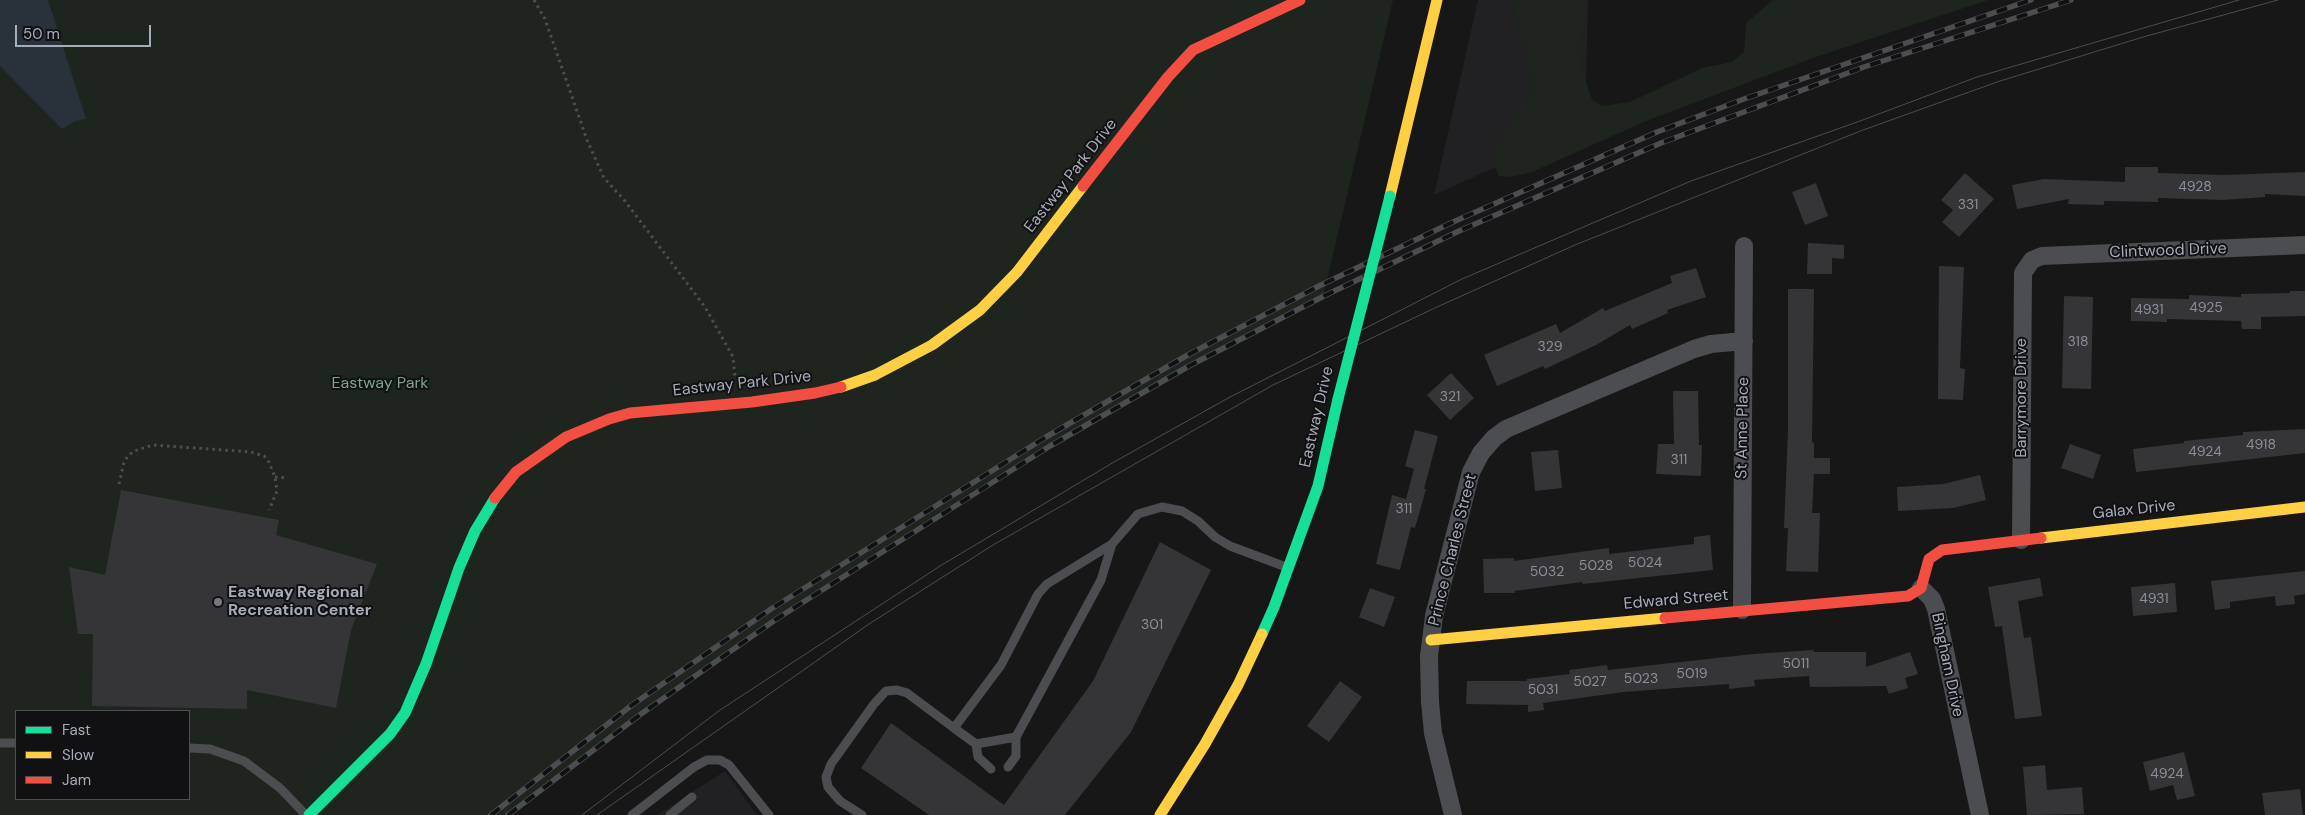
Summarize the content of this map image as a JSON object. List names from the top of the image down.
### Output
{
  "streets": {
    "street": [
      "Eastway Park Drive",
      "Clintwood Drive",
      "Barrymore Drive",
      "Eastway Drive",
      "St Anne Place",
      "Galax Drive",
      "Prince Charles Street",
      "Edward Street",
      "Bingham Drive"
    ]
  },
  "crossings": [
    ["Clintwood Drive", "Barrymore Drive"],
    ["Barrymore Drive", "Galax Drive"],
    ["St Anne Place", "Prince Charles Street"],
    ["St Anne Place", "Edward Street"],
    ["Galax Drive", "Edward Street"],
    ["Galax Drive", "Bingham Drive"],
    ["Prince Charles Street", "Edward Street"],
    ["Edward Street", "Bingham Drive"]
  ],
  "parks": ["Eastway Park"],
  "places": ["Eastway Regional Recreation Center"],
  "house_numbers": [
    "4928",
    "331",
    "4925",
    "4931",
    "318",
    "329",
    "321",
    "4918",
    "4924",
    "311",
    "311",
    "5024",
    "5028",
    "5032",
    "4931",
    "301",
    "5011",
    "5019",
    "5023",
    "5027",
    "5031",
    "4924"
  ],
  "legend": ["Fast", "Slow", "Jam"],
  "scale_bar": "50 m"
}
